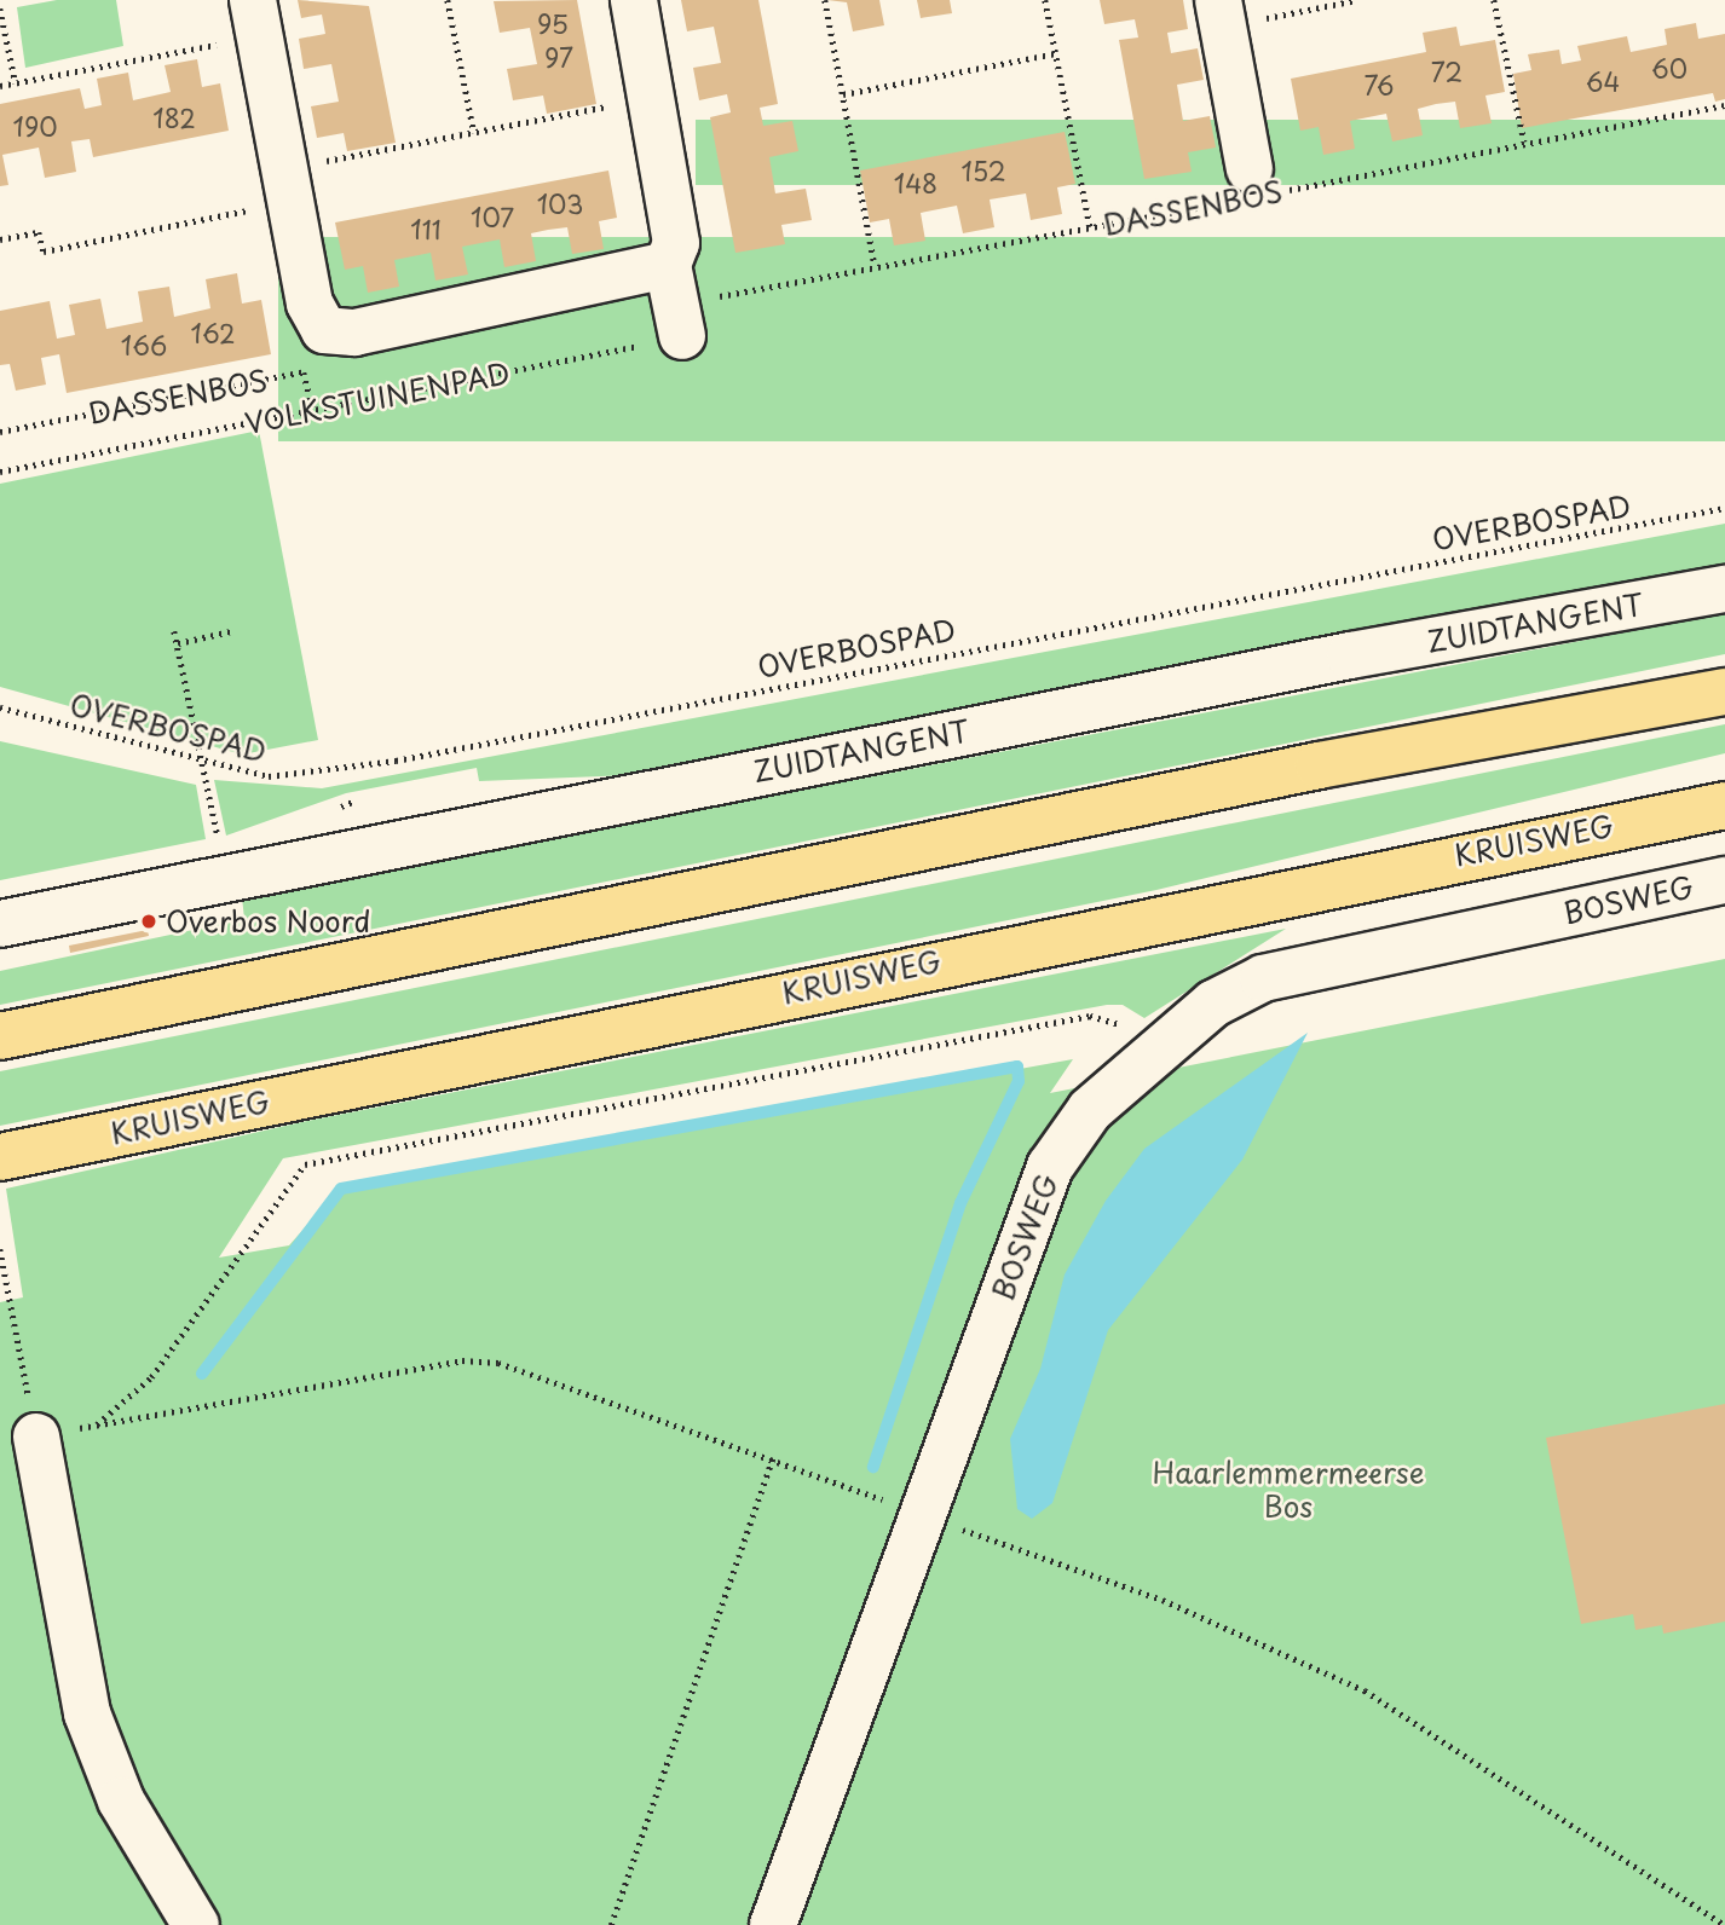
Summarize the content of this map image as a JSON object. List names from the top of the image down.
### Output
{
  "streets": {
    "highway": ["KRUISWEG"],
    "street": ["DASSENBOS", "ZUIDTANGENT", "BOSWEG"],
    "path": ["VOLKSTUINENPAD", "OVERBOSPAD"]
  },
  "parks": ["Haarlemmermeerse Bos"],
  "places": ["Overbos Noord"],
  "house_numbers": [
    "95",
    "97",
    "60",
    "72",
    "64",
    "76",
    "182",
    "190",
    "152",
    "148",
    "103",
    "107",
    "111",
    "162",
    "166"
  ]
}
